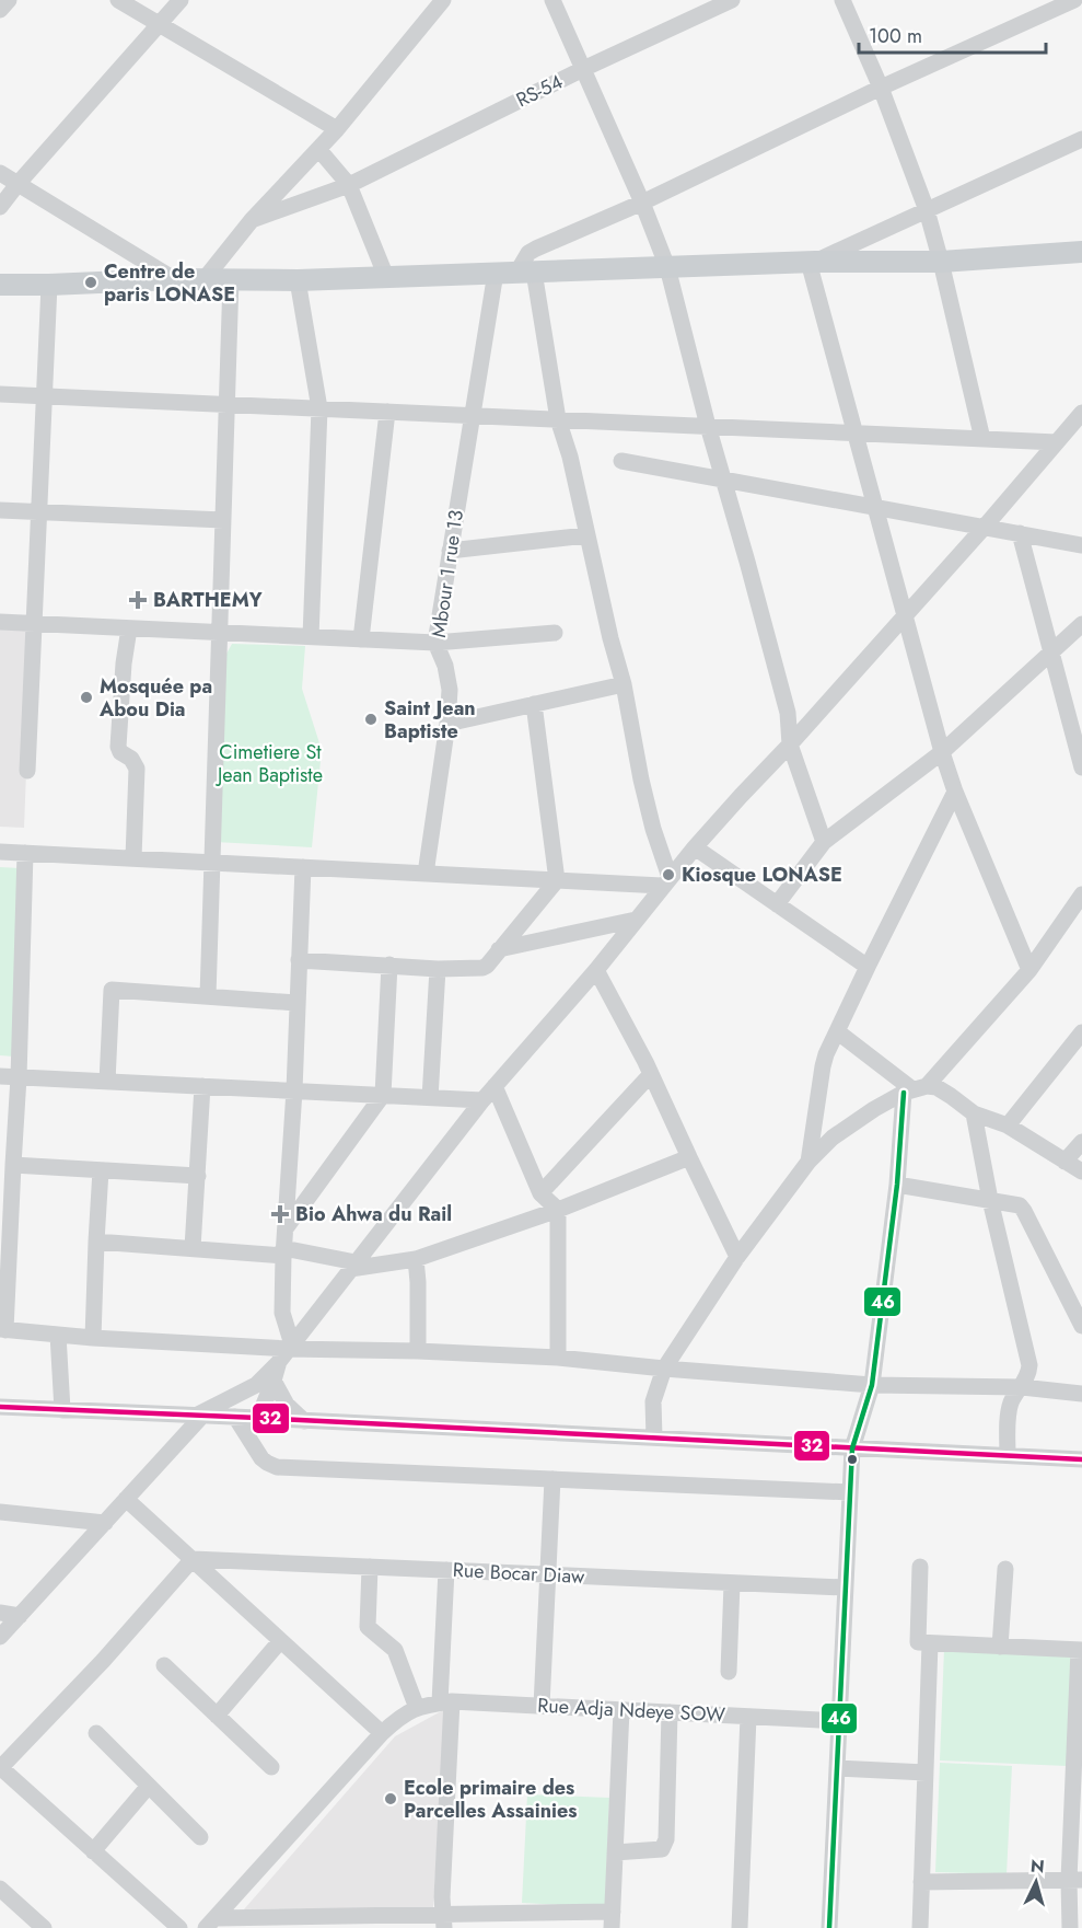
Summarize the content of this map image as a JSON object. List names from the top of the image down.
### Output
{
  "streets": {
    "street": [
      "RS-54",
      "Mbour 1 rue 13",
      "Rue Bocar Diaw",
      "Rue Adja Ndeye SOW"
    ]
  },
  "parks": ["Cimetiere St Jean Baptiste"],
  "places": {
    "other": [
      "Centre de paris LONASE",
      "Mosquée pa Abou Dia",
      "Saint Jean Baptiste",
      "Kiosque LONASE",
      "Ecole primaire des Parcelles Assainies"
    ],
    "health": ["BARTHEMY", "Bio Ahwa du Rail"]
  },
  "lines": ["transit line 46", "transit line 32"],
  "scale_bar": "100 m",
  "north": "top"
}
